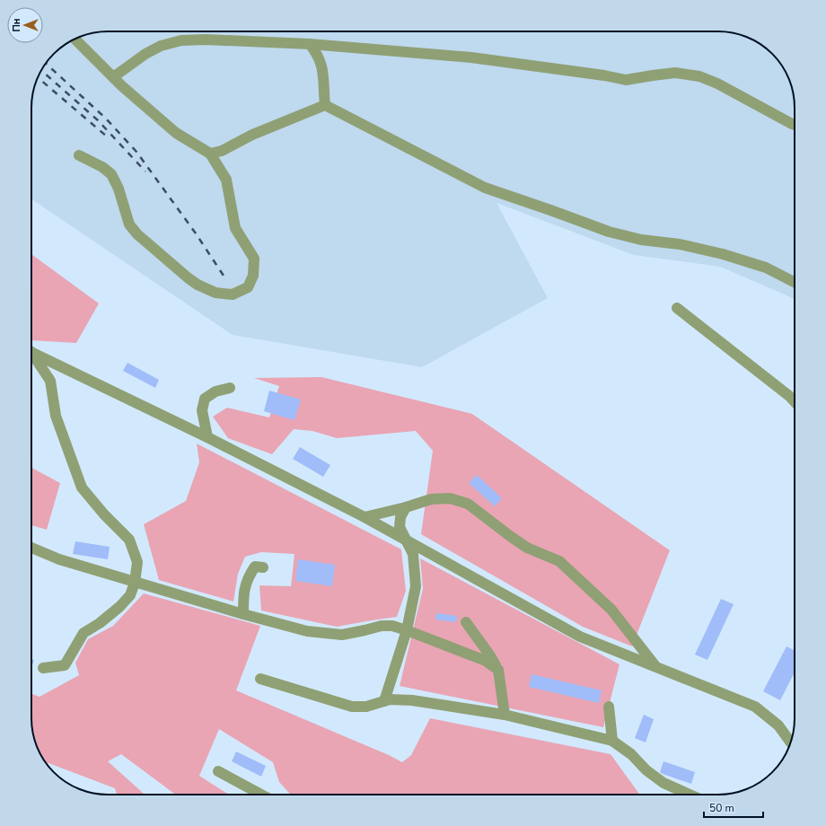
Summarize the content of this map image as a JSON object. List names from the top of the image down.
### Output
{
  "scale_bar": "50 m",
  "north": "left"
}
